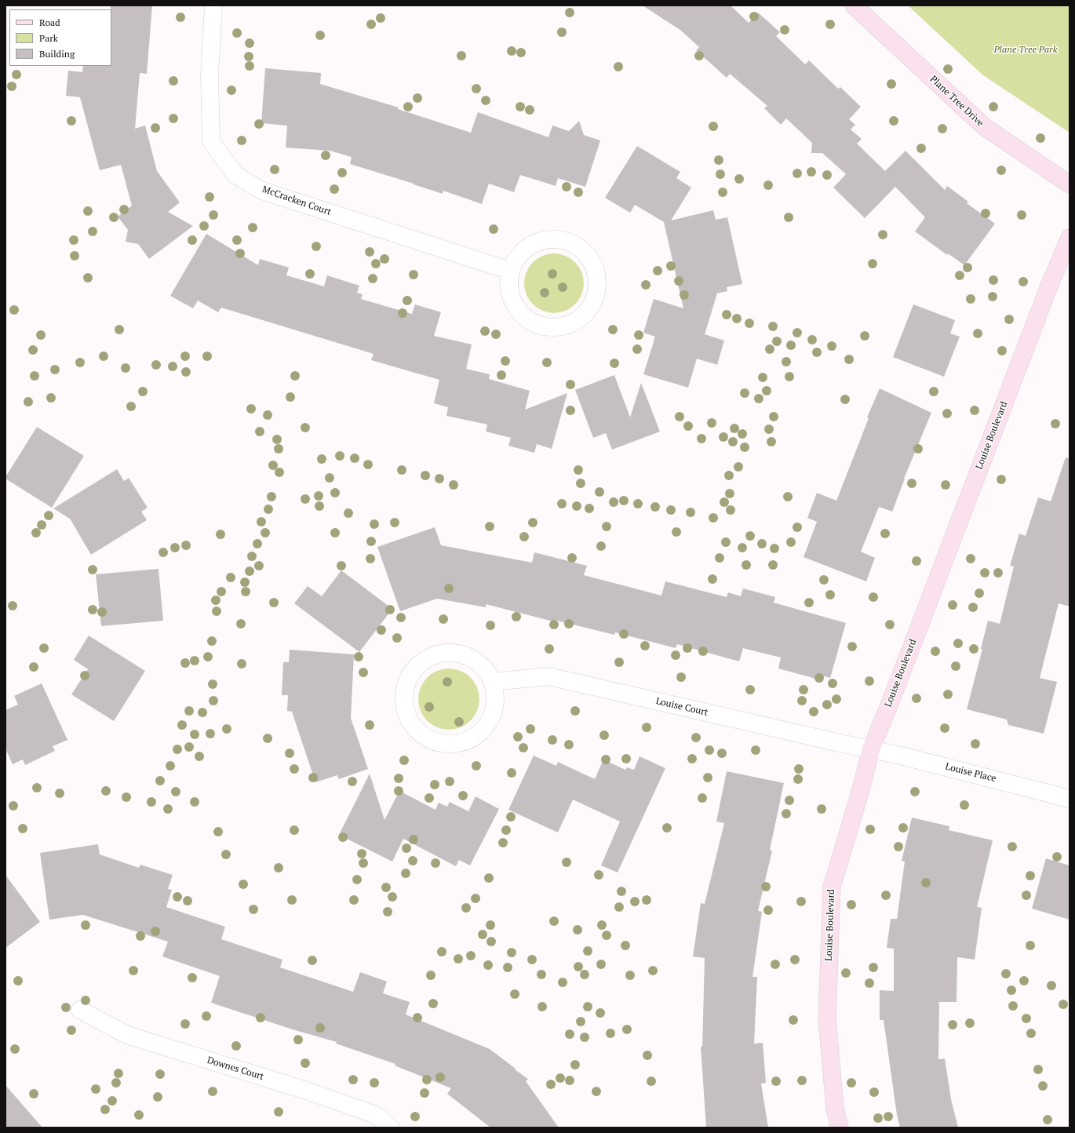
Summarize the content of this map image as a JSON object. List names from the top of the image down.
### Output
{
  "streets": {
    "street": [
      "Plane Tree Drive",
      "McCracken Court",
      "Louise Boulevard",
      "Louise Court",
      "Louise Place",
      "Downes Court"
    ]
  },
  "crossings": [
    ["Louise Boulevard", "Louise Court"],
    ["Louise Boulevard", "Louise Place"],
    ["Louise Court", "Louise Place"]
  ],
  "parks": ["Plane Tree Park"],
  "legend": ["Road", "Park", "Building"]
}
